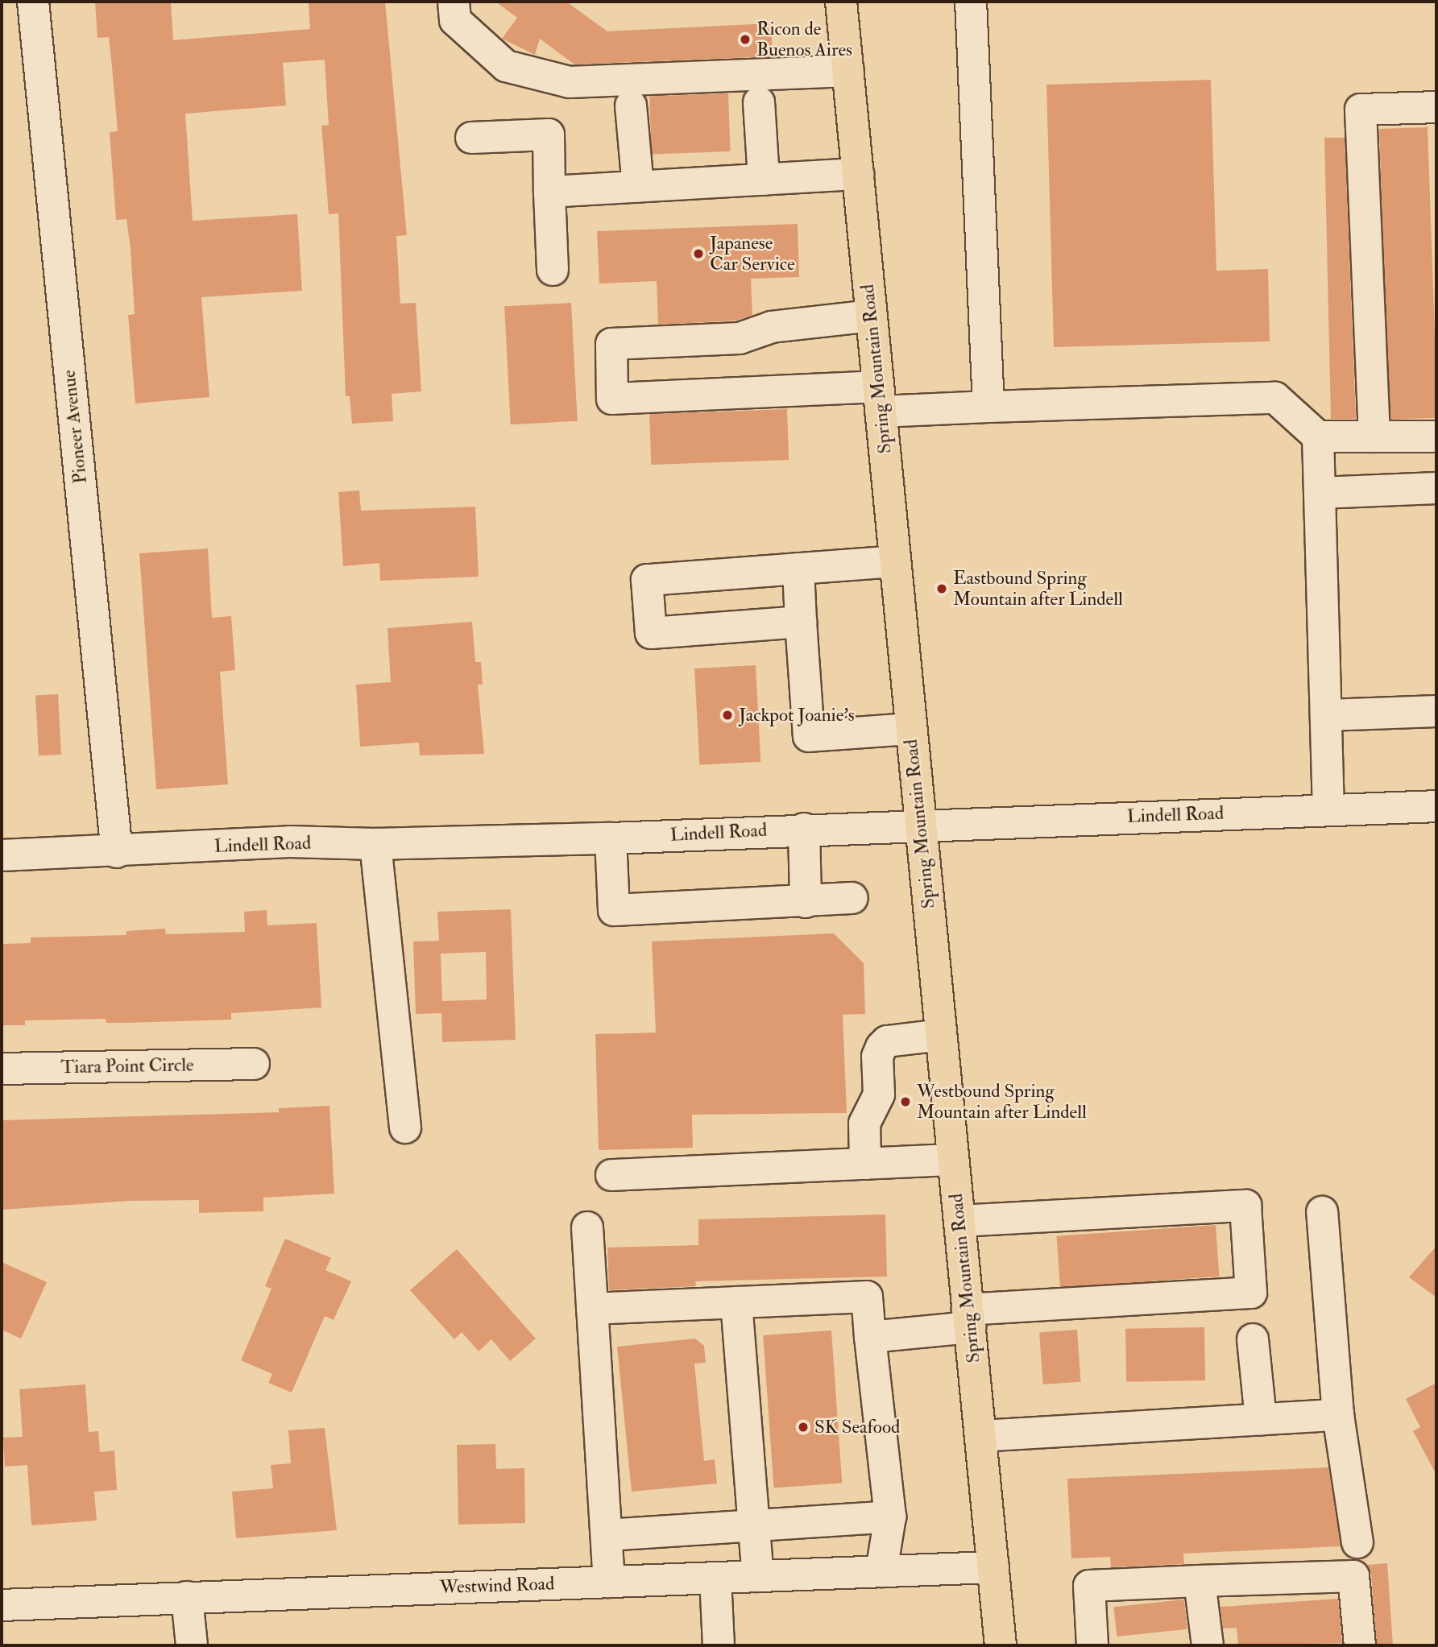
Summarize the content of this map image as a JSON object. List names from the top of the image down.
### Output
{
  "streets": {
    "main road": ["Spring Mountain Road"],
    "street": [
      "Pioneer Avenue",
      "Lindell Road",
      "Tiara Point Circle",
      "Westwind Road"
    ]
  },
  "crossings": [
    ["Spring Mountain Road", "Lindell Road"],
    ["Spring Mountain Road", "Westwind Road"],
    ["Pioneer Avenue", "Lindell Road"]
  ],
  "places": [
    "Ricon de Buenos Aires",
    "Japanese Car Service",
    "Eastbound Spring Mountain after Lindell",
    "Jackpot Joanie's",
    "Westbound Spring Mountain after Lindell",
    "SK Seafood"
  ]
}
